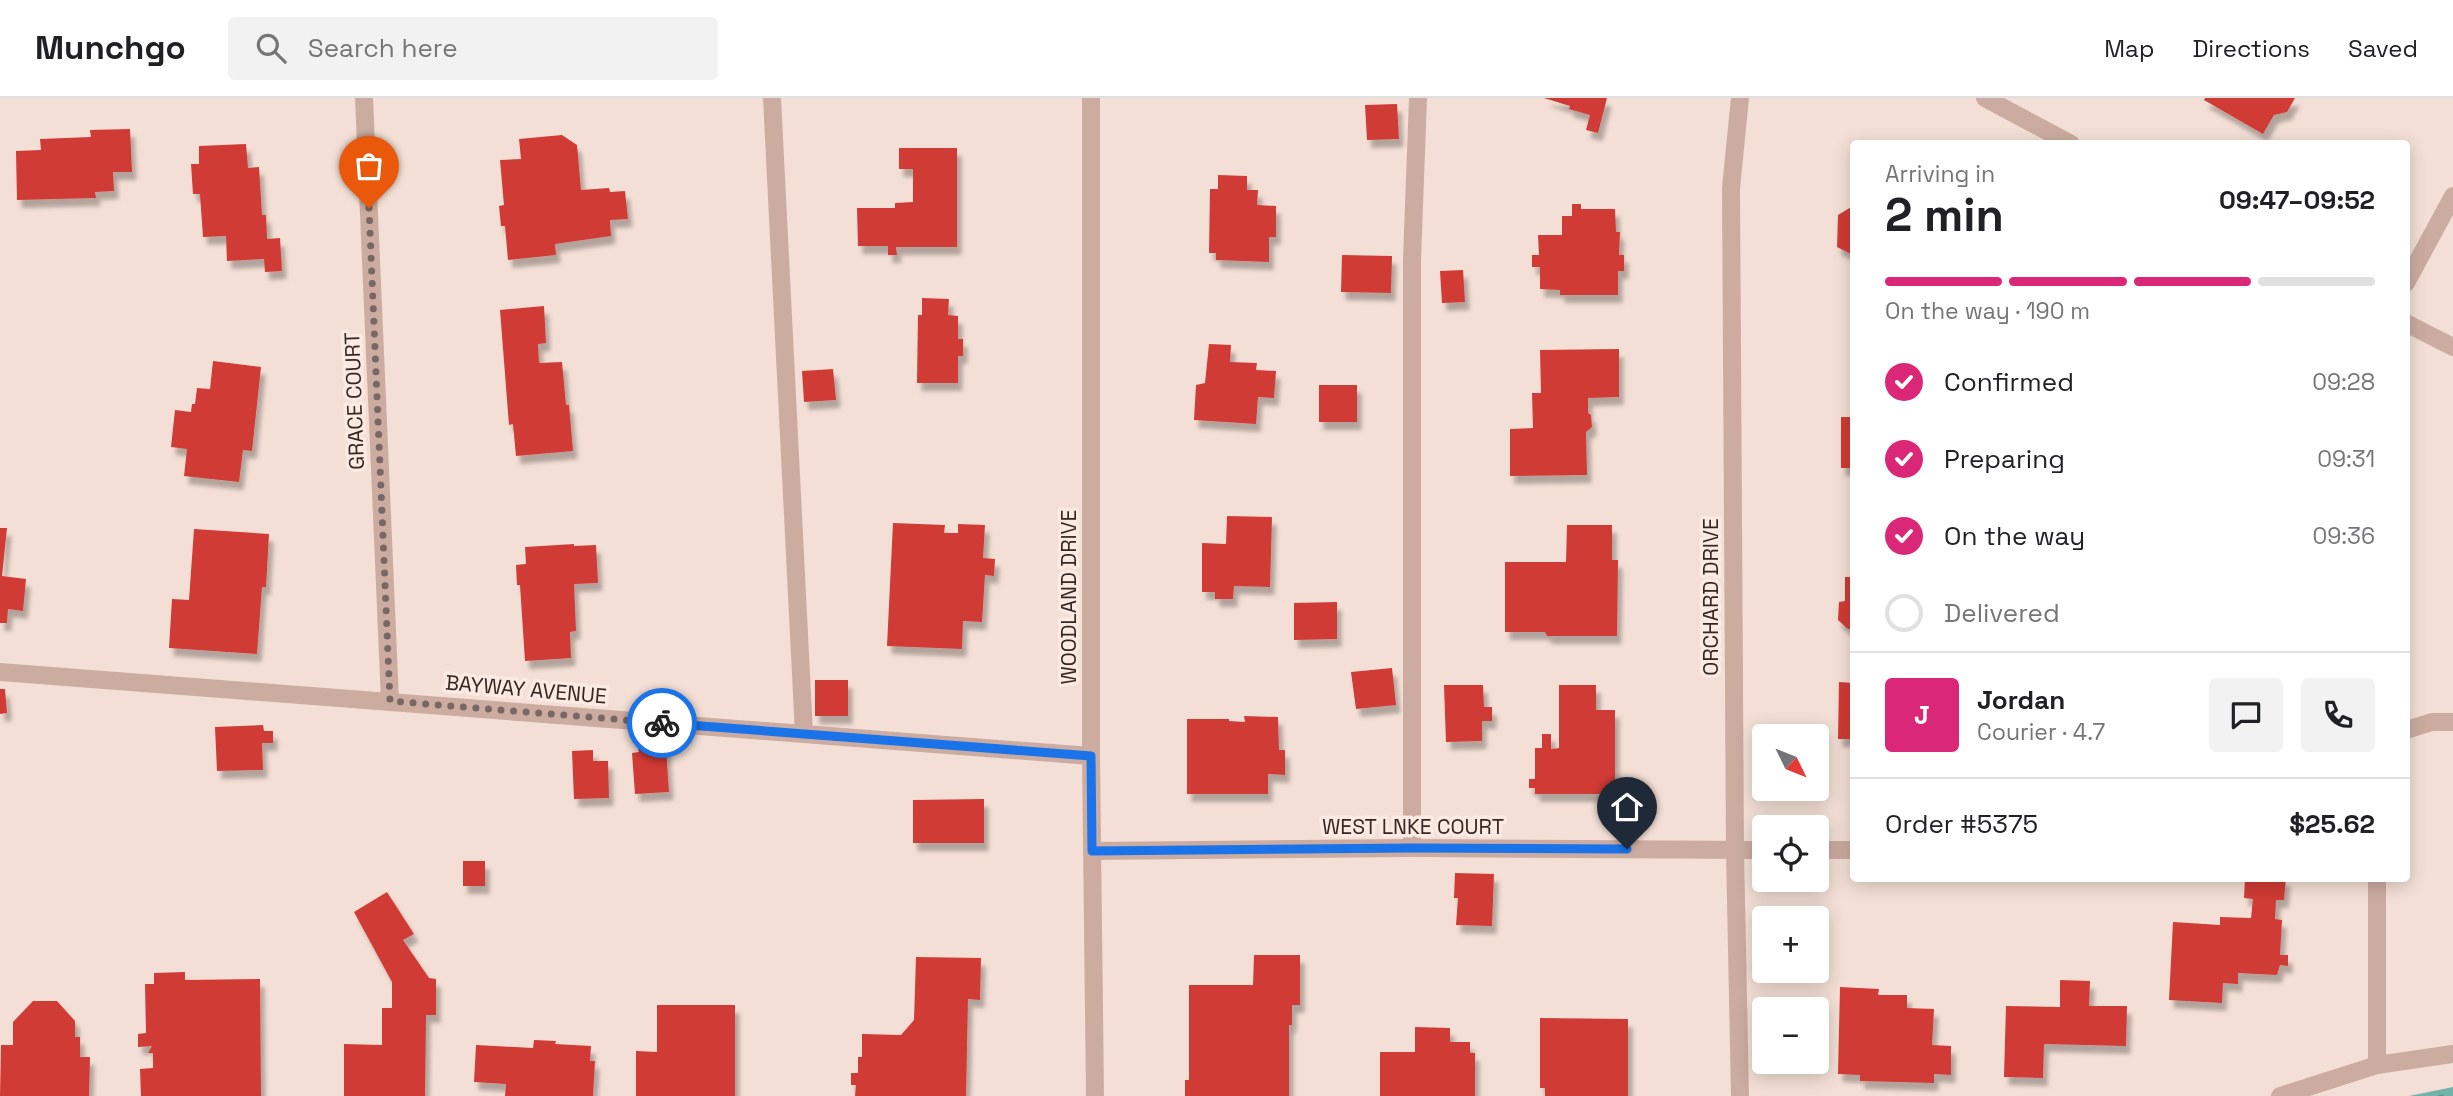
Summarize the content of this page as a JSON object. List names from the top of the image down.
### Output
{
  "streets": {
    "street": [
      "GRACE COURT",
      "WOODLAND DRIVE",
      "ORCHARD DRIVE",
      "BAYWAY AVENUE",
      "WEST LNKE COURT"
    ]
  },
  "crossings": [
    ["GRACE COURT", "BAYWAY AVENUE"],
    ["WOODLAND DRIVE", "BAYWAY AVENUE"],
    ["WOODLAND DRIVE", "WEST LNKE COURT"],
    ["ORCHARD DRIVE", "WEST LNKE COURT"]
  ],
  "north": "bottom right",
  "page": {
    "header": "Munchgo",
    "search": "Search here",
    "nav": ["Map", "Directions", "Saved"],
    "heading": ["2 min", "Arriving in", "09:47–09:52"],
    "panel": [
      "Jordan",
      "Courier · 4.7",
      "Order #5375",
      "$25.62"
    ],
    "bar": "On the way · 190 m",
    "list": [
      ["Confirmed", "09:28"],
      ["Preparing", "09:31"],
      ["On the way", "09:36"],
      "Delivered"
    ],
    "round": "J",
    "map_buttons": ["+", "−"]
  }
}
